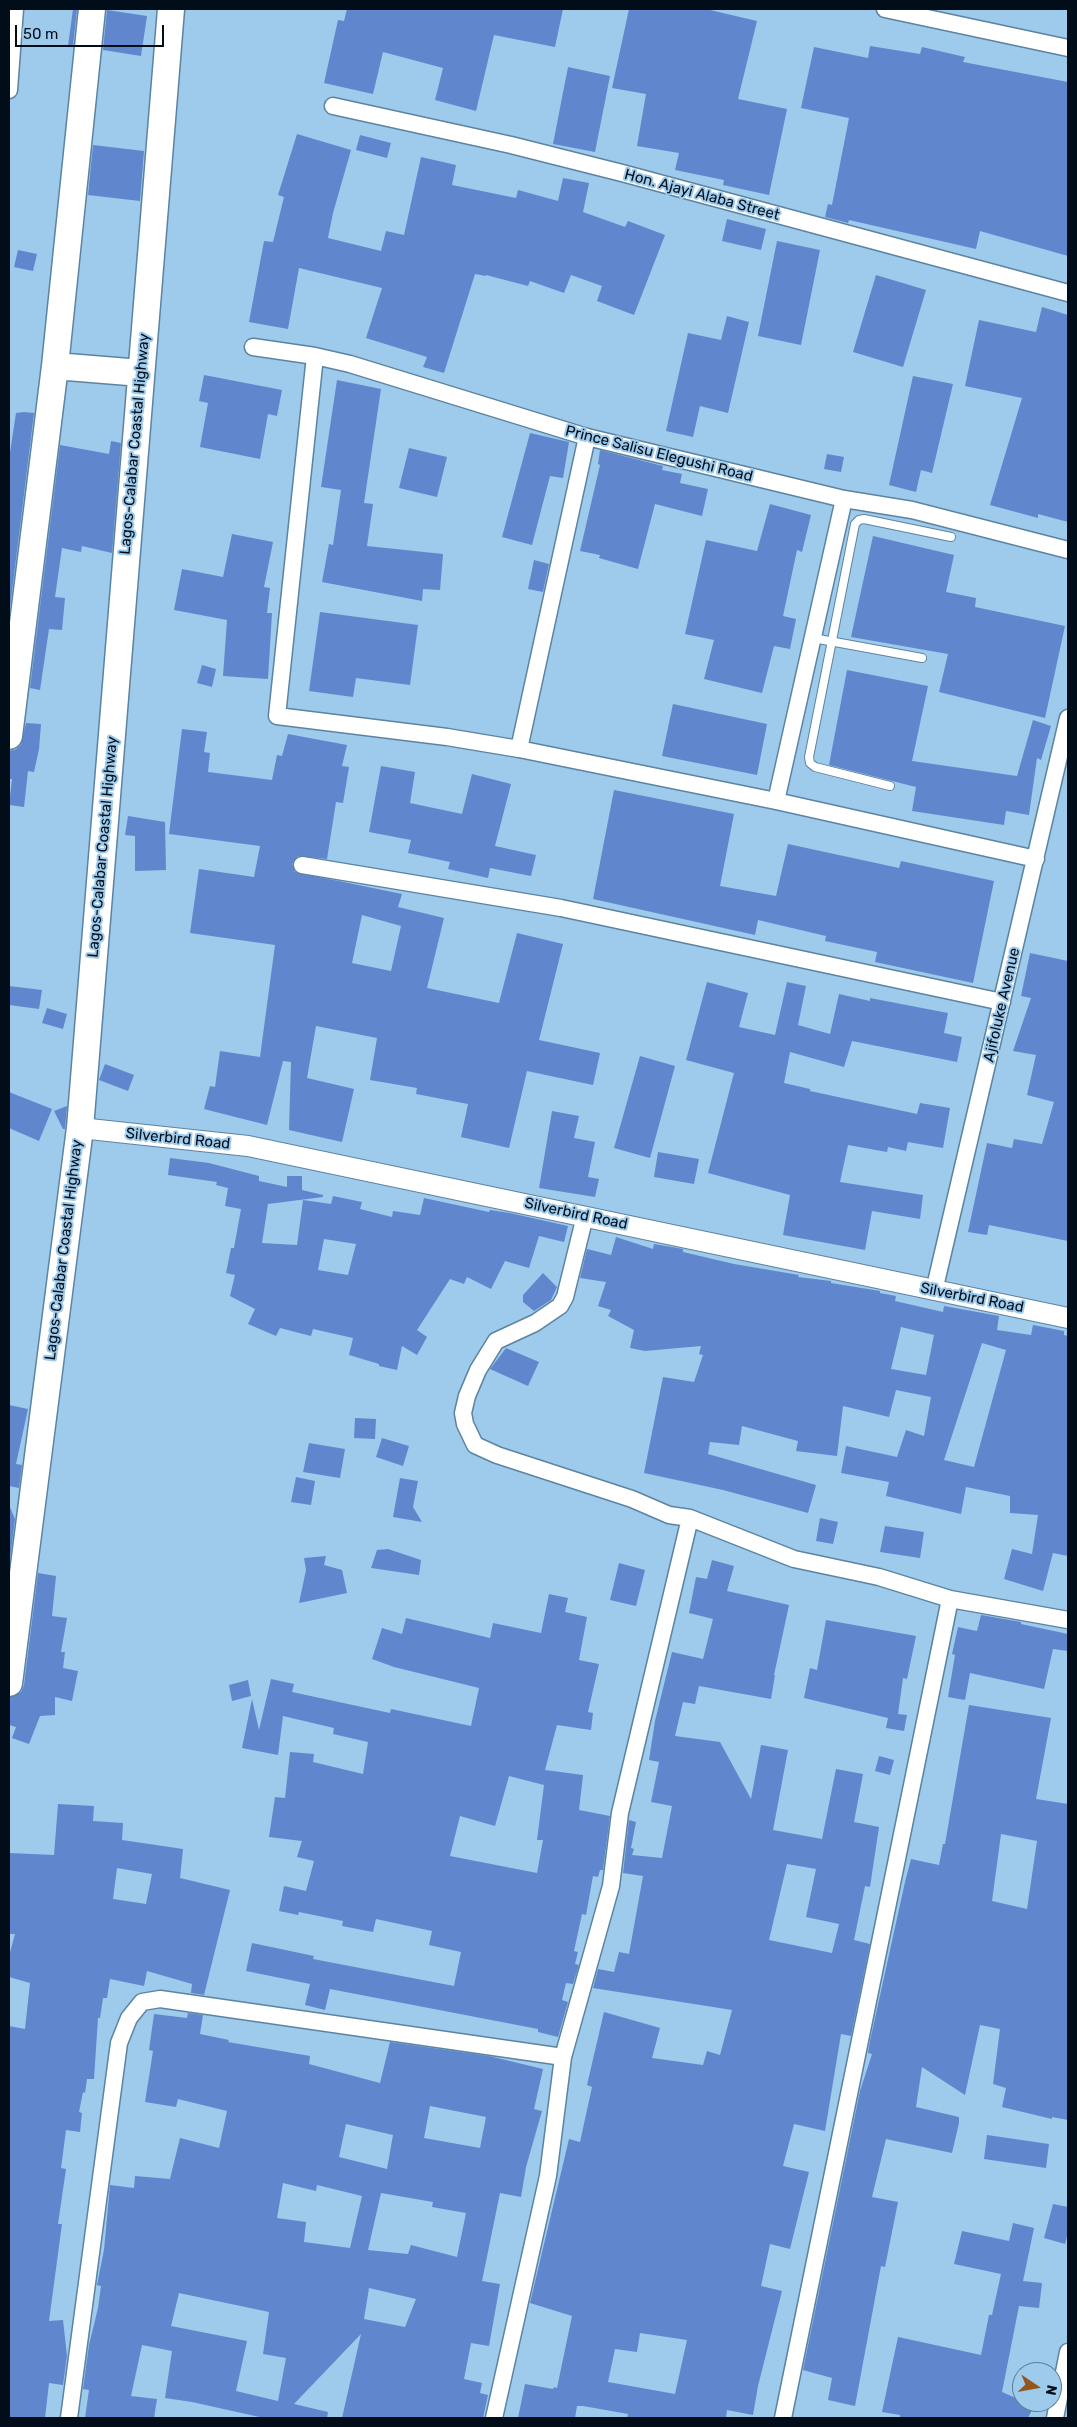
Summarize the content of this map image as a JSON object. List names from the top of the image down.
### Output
{
  "streets": {
    "highway": ["Lagos-Calabar Coastal Highway"],
    "street": [
      "Hon. Ajayi Alaba Street",
      "Prince Salisu Elegushi Road",
      "Ajifoluke Avenue",
      "Silverbird Road"
    ]
  },
  "crossings": [
    ["Lagos-Calabar Coastal Highway", "Silverbird Road"],
    ["Ajifoluke Avenue", "Silverbird Road"]
  ],
  "scale_bar": "50 m",
  "north": "right"
}
